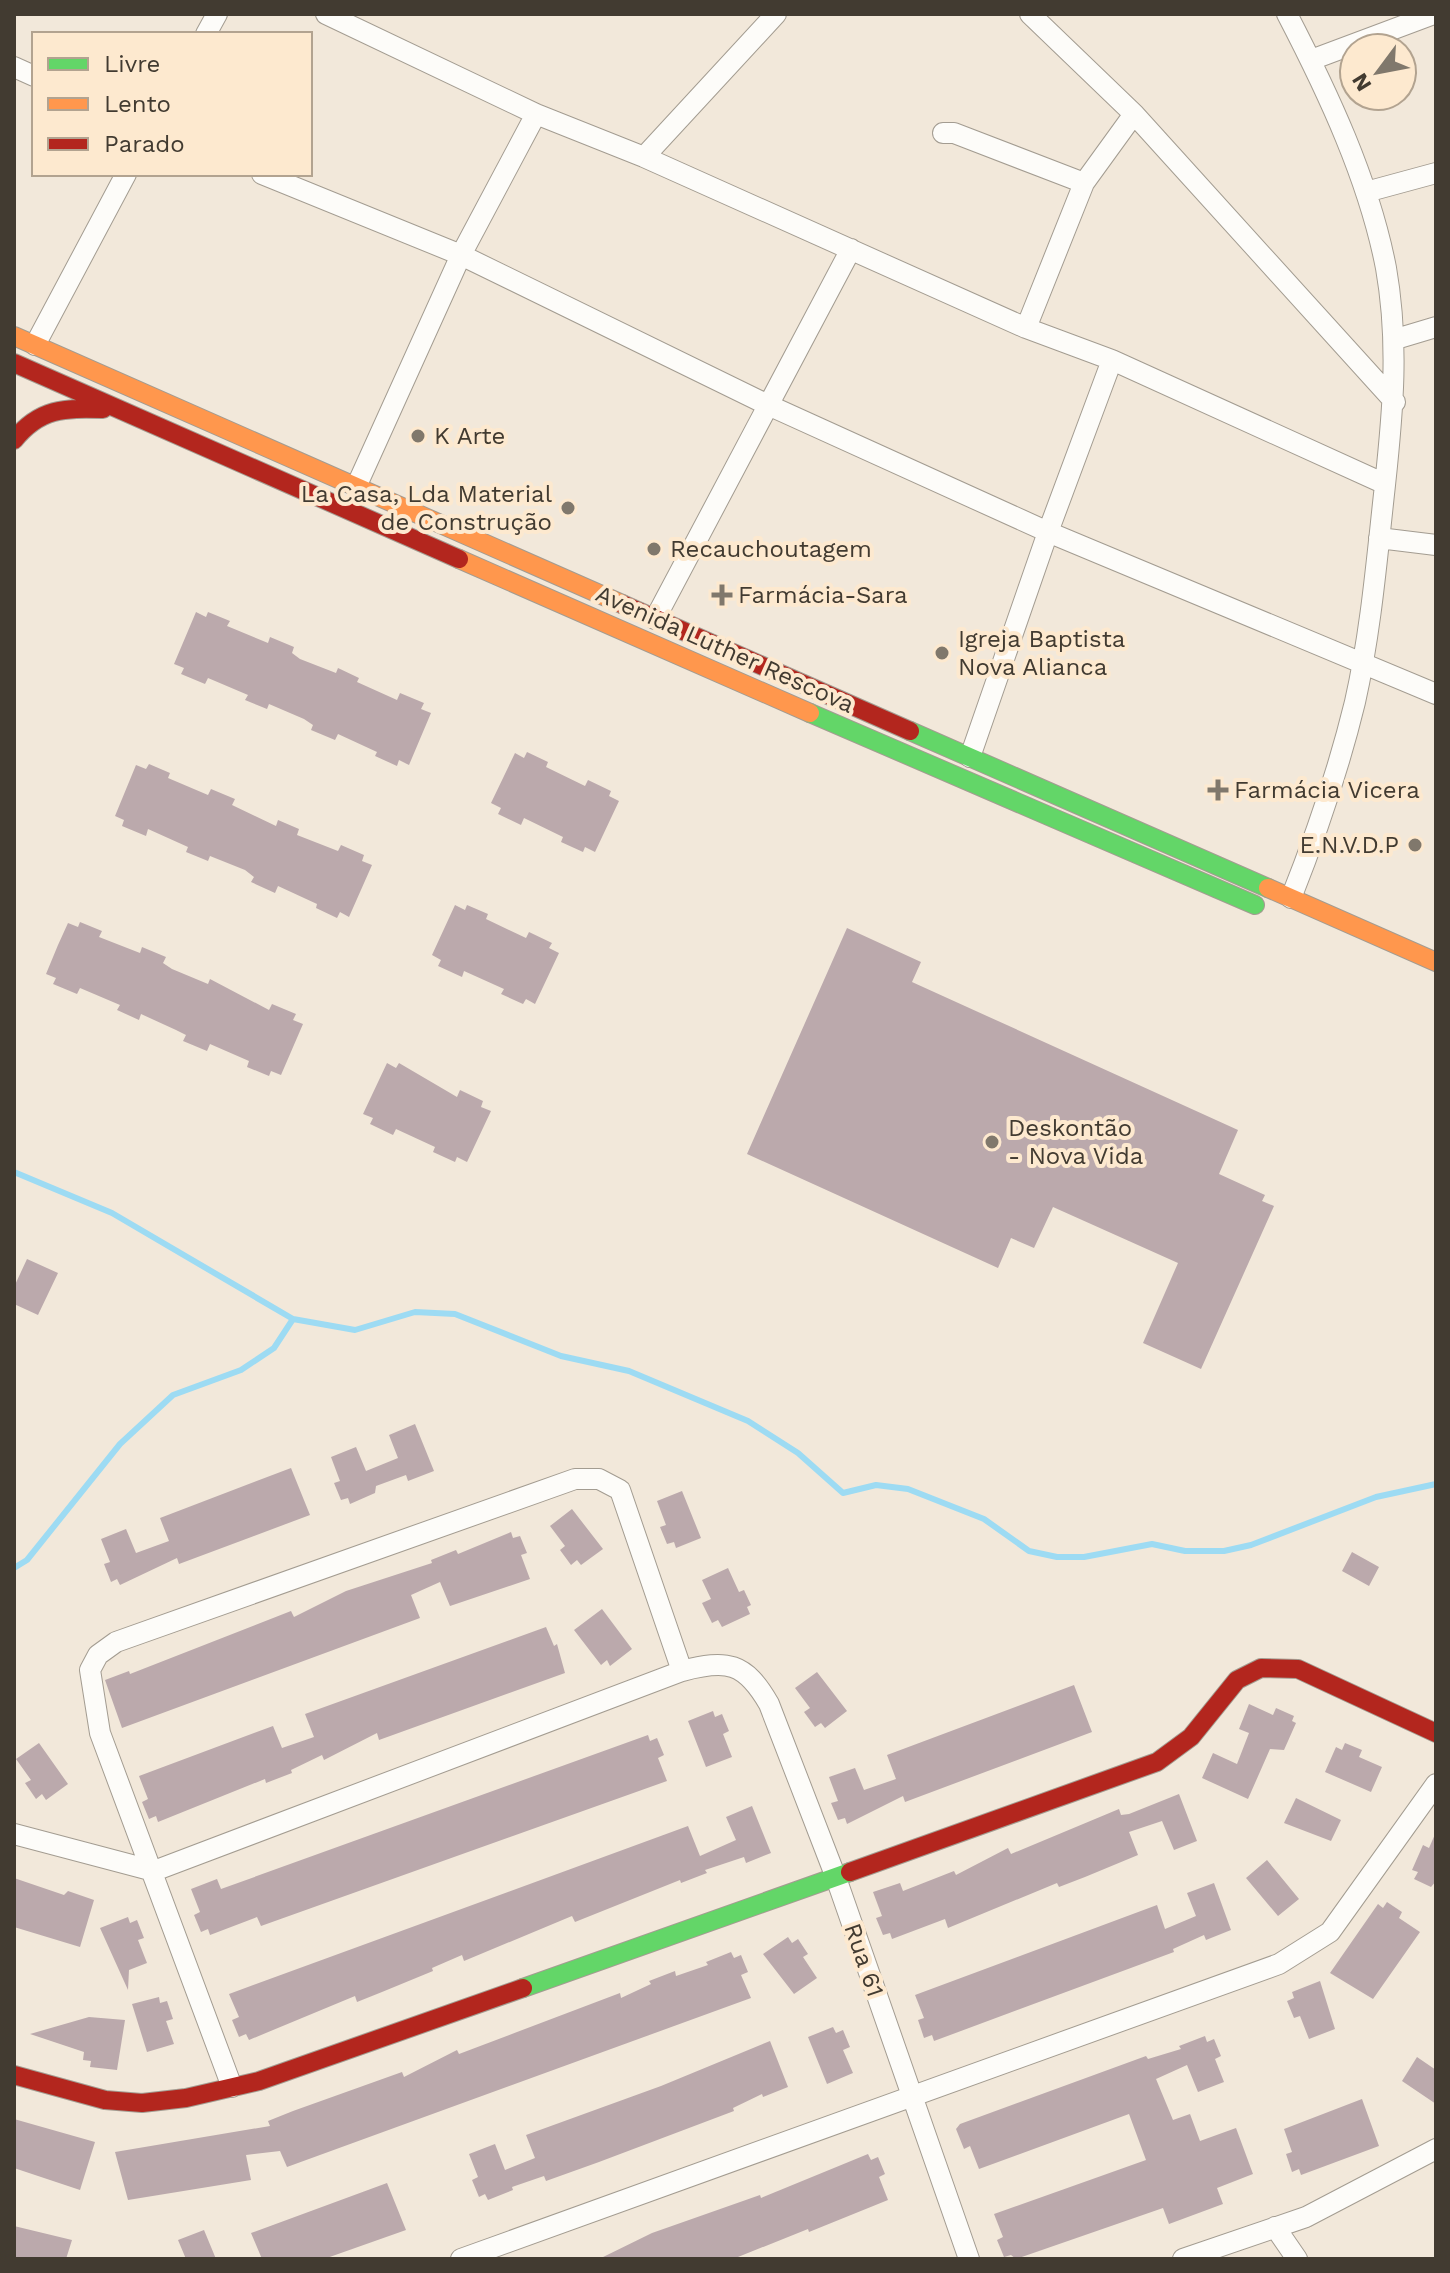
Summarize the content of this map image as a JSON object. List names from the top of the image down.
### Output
{
  "streets": {
    "main road": ["Avenida Luther Rescova"],
    "street": ["Rua 61"]
  },
  "places": {
    "other": [
      "K Arte",
      "La Casa, Lda Material de Construção",
      "Recauchoutagem",
      "Igreja Baptista Nova Alianca",
      "E.N.V.D.P",
      "Deskontão - Nova Vida"
    ],
    "health": ["Farmácia-Sara", "Farmácia Vicera"]
  },
  "legend": ["Livre", "Lento", "Parado"],
  "north": "bottom left"
}
